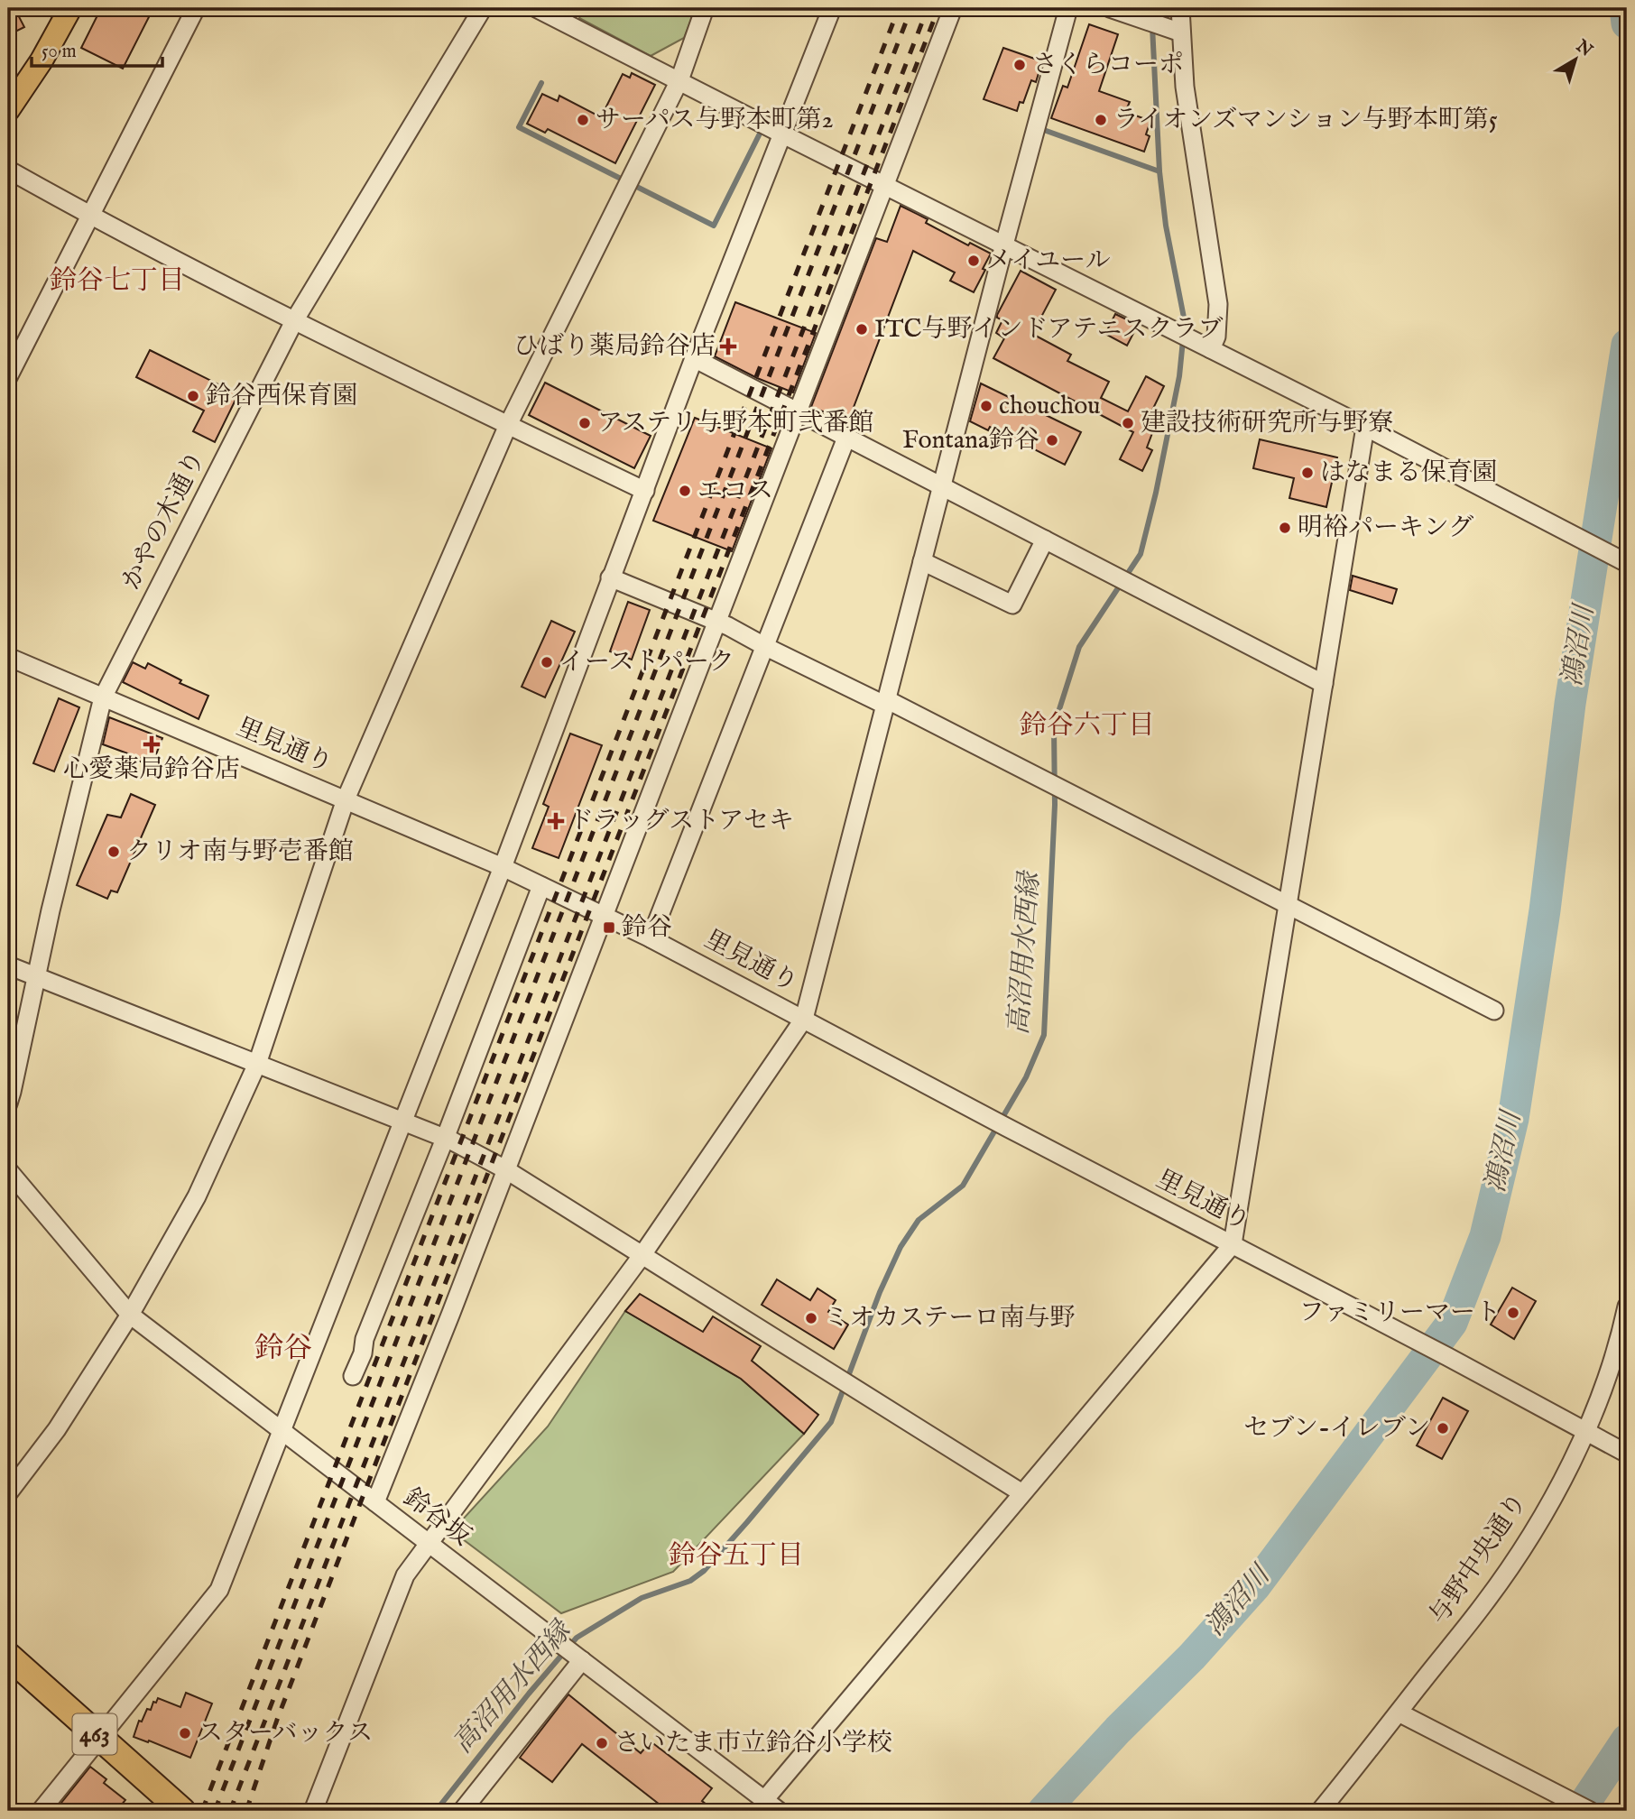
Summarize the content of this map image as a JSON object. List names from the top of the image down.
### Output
{
  "streets": {
    "highway": ["463"],
    "street": [
      "かやの木通り",
      "里見通り",
      "鈴谷坂",
      "与野中央通り"
    ]
  },
  "crossings": [
    ["かやの木通り", "里見通り"],
    ["里見通り", "与野中央通り"]
  ],
  "districts": [
    "鈴谷七丁目",
    "鈴谷六丁目",
    "鈴谷",
    "鈴谷五丁目"
  ],
  "water": ["鴻沼川", "高沼用水西縁"],
  "places": {
    "other": [
      "さくらコーポ",
      "サーパス与野本町第2",
      "ライオンズマンション与野本町第5",
      "メイユール",
      "ITC与野インドアテニスクラブ",
      "鈴谷西保育園",
      "chouchou",
      "アステリ与野本町弐番館",
      "建設技術研究所与野寮",
      "Fontana鈴谷",
      "はなまる保育園",
      "エコス",
      "明裕パーキング",
      "イーストパーク",
      "クリオ南与野壱番館",
      "ファミリーマート",
      "ミオカステーロ南与野",
      "セブン-イレブン",
      "スターバックス",
      "さいたま市立鈴谷小学校"
    ],
    "health": ["ひばり薬局鈴谷店", "心愛薬局鈴谷店", "ドラッグストアセキ"],
    "transit": ["鈴谷"]
  },
  "scale_bar": "50 m",
  "north": "top right"
}
